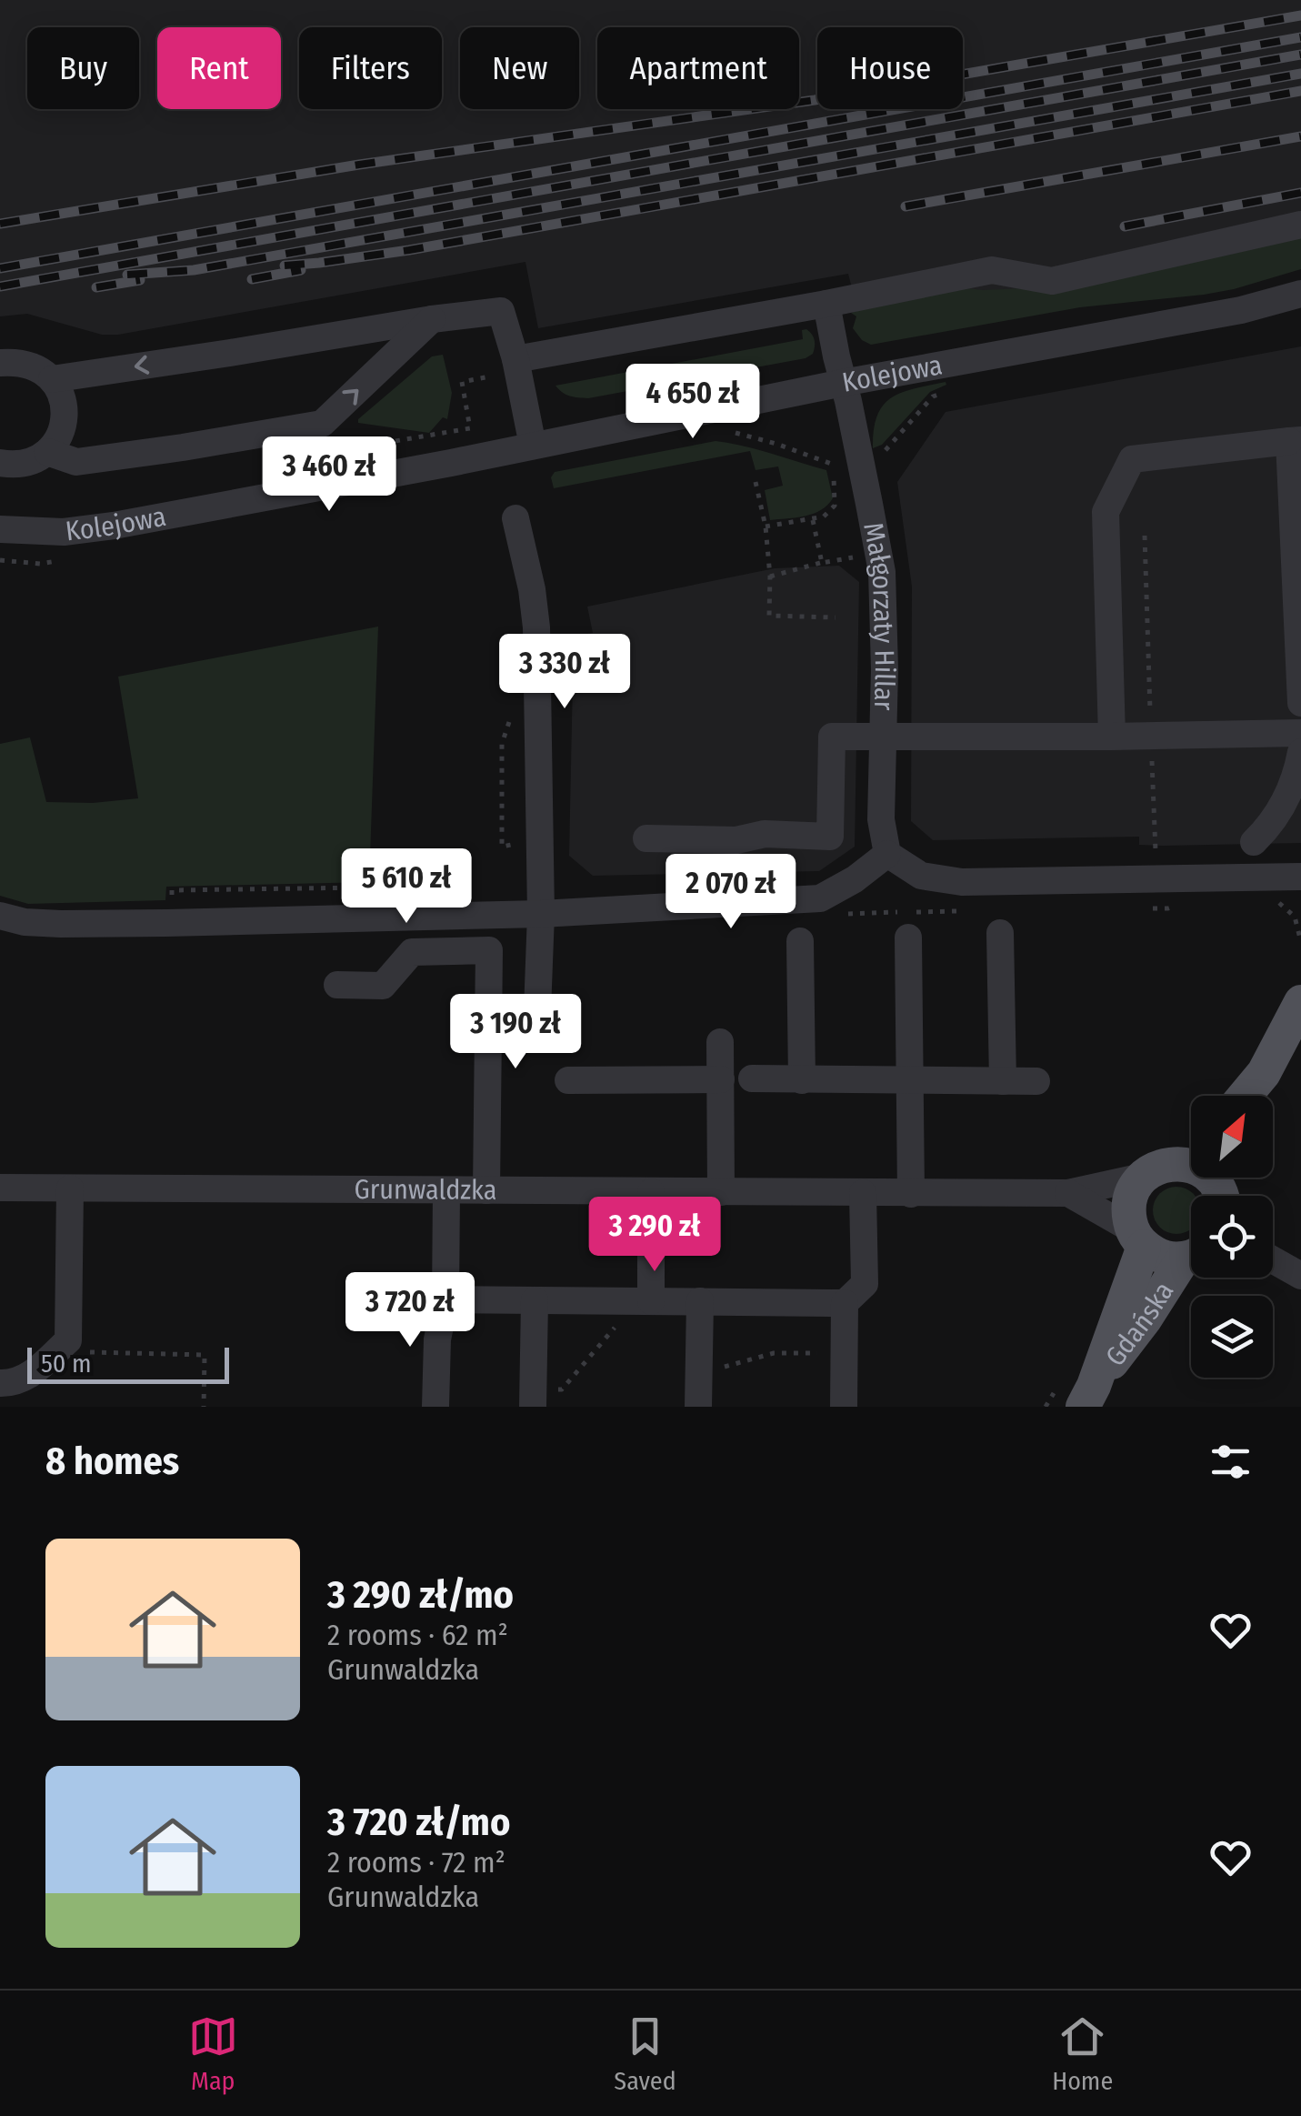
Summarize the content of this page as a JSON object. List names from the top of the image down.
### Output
{
  "streets": {
    "main road": ["Gdańska"],
    "street": ["Kolejowa", "Małgorzaty Hillar", "Grunwaldzka"]
  },
  "crossings": [
    ["Kolejowa", "Małgorzaty Hillar"],
    ["Grunwaldzka", "Gdańska"]
  ],
  "scale_bar": "50 m",
  "north": "top right",
  "page": {
    "chip": [
      "Buy",
      "Rent",
      "Filters",
      "New",
      "Apartment",
      "House"
    ],
    "price": [
      "4 650 zł",
      "3 460 zł",
      "3 330 zł",
      "5 610 zł",
      "2 070 zł",
      "3 190 zł",
      "3 290 zł",
      "3 720 zł"
    ],
    "scale": "50 m",
    "heading": "8 homes",
    "list": [
      {
        "name": "3 290 zł/mo",
        "note": "2 rooms · 62 m² · Grunwaldzka"
      },
      {
        "name": "3 720 zł/mo",
        "note": "2 rooms · 72 m² · Grunwaldzka"
      }
    ],
    "tabs": ["Map", "Saved", "Home"]
  }
}
